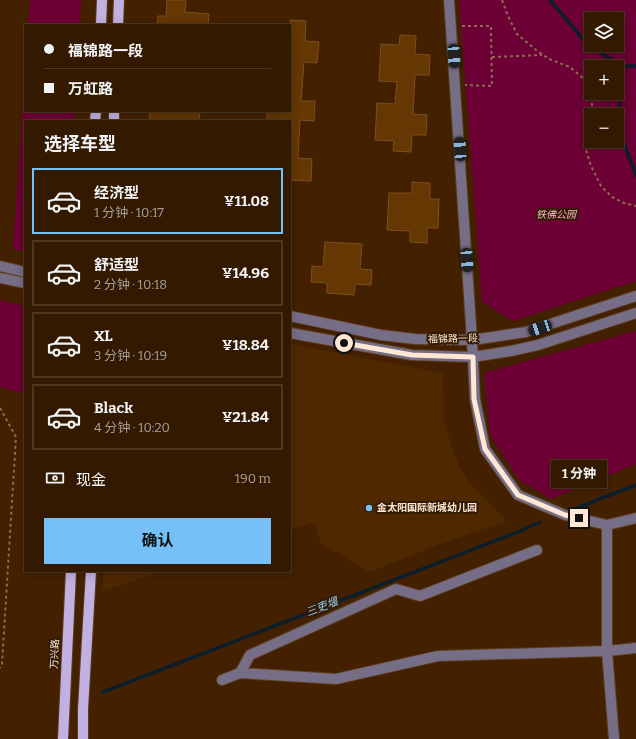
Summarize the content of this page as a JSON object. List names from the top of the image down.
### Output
{
  "streets": {
    "main road": ["万兴路"],
    "street": ["福锦路一段"]
  },
  "water": ["三吏堰"],
  "parks": ["铁佛公园"],
  "places": ["金太阳国际新城幼儿园"],
  "page": {
    "map_buttons": ["+", "−"],
    "banner": ["福锦路一段", "万虹路"],
    "heading": "选择车型",
    "list": [
      {
        "name": "经济型",
        "note": "1 分钟 · 10:17",
        "value": "¥11.08"
      },
      {
        "name": "舒适型",
        "note": "2 分钟 · 10:18",
        "value": "¥14.96"
      },
      {
        "name": "XL",
        "note": "3 分钟 · 10:19",
        "value": "¥18.84"
      },
      {
        "name": "Black",
        "note": "4 分钟 · 10:20",
        "value": "¥21.84"
      }
    ],
    "pay": ["现金", "190 m"],
    "bubble": "1 分钟",
    "buttons": "确认"
  }
}
